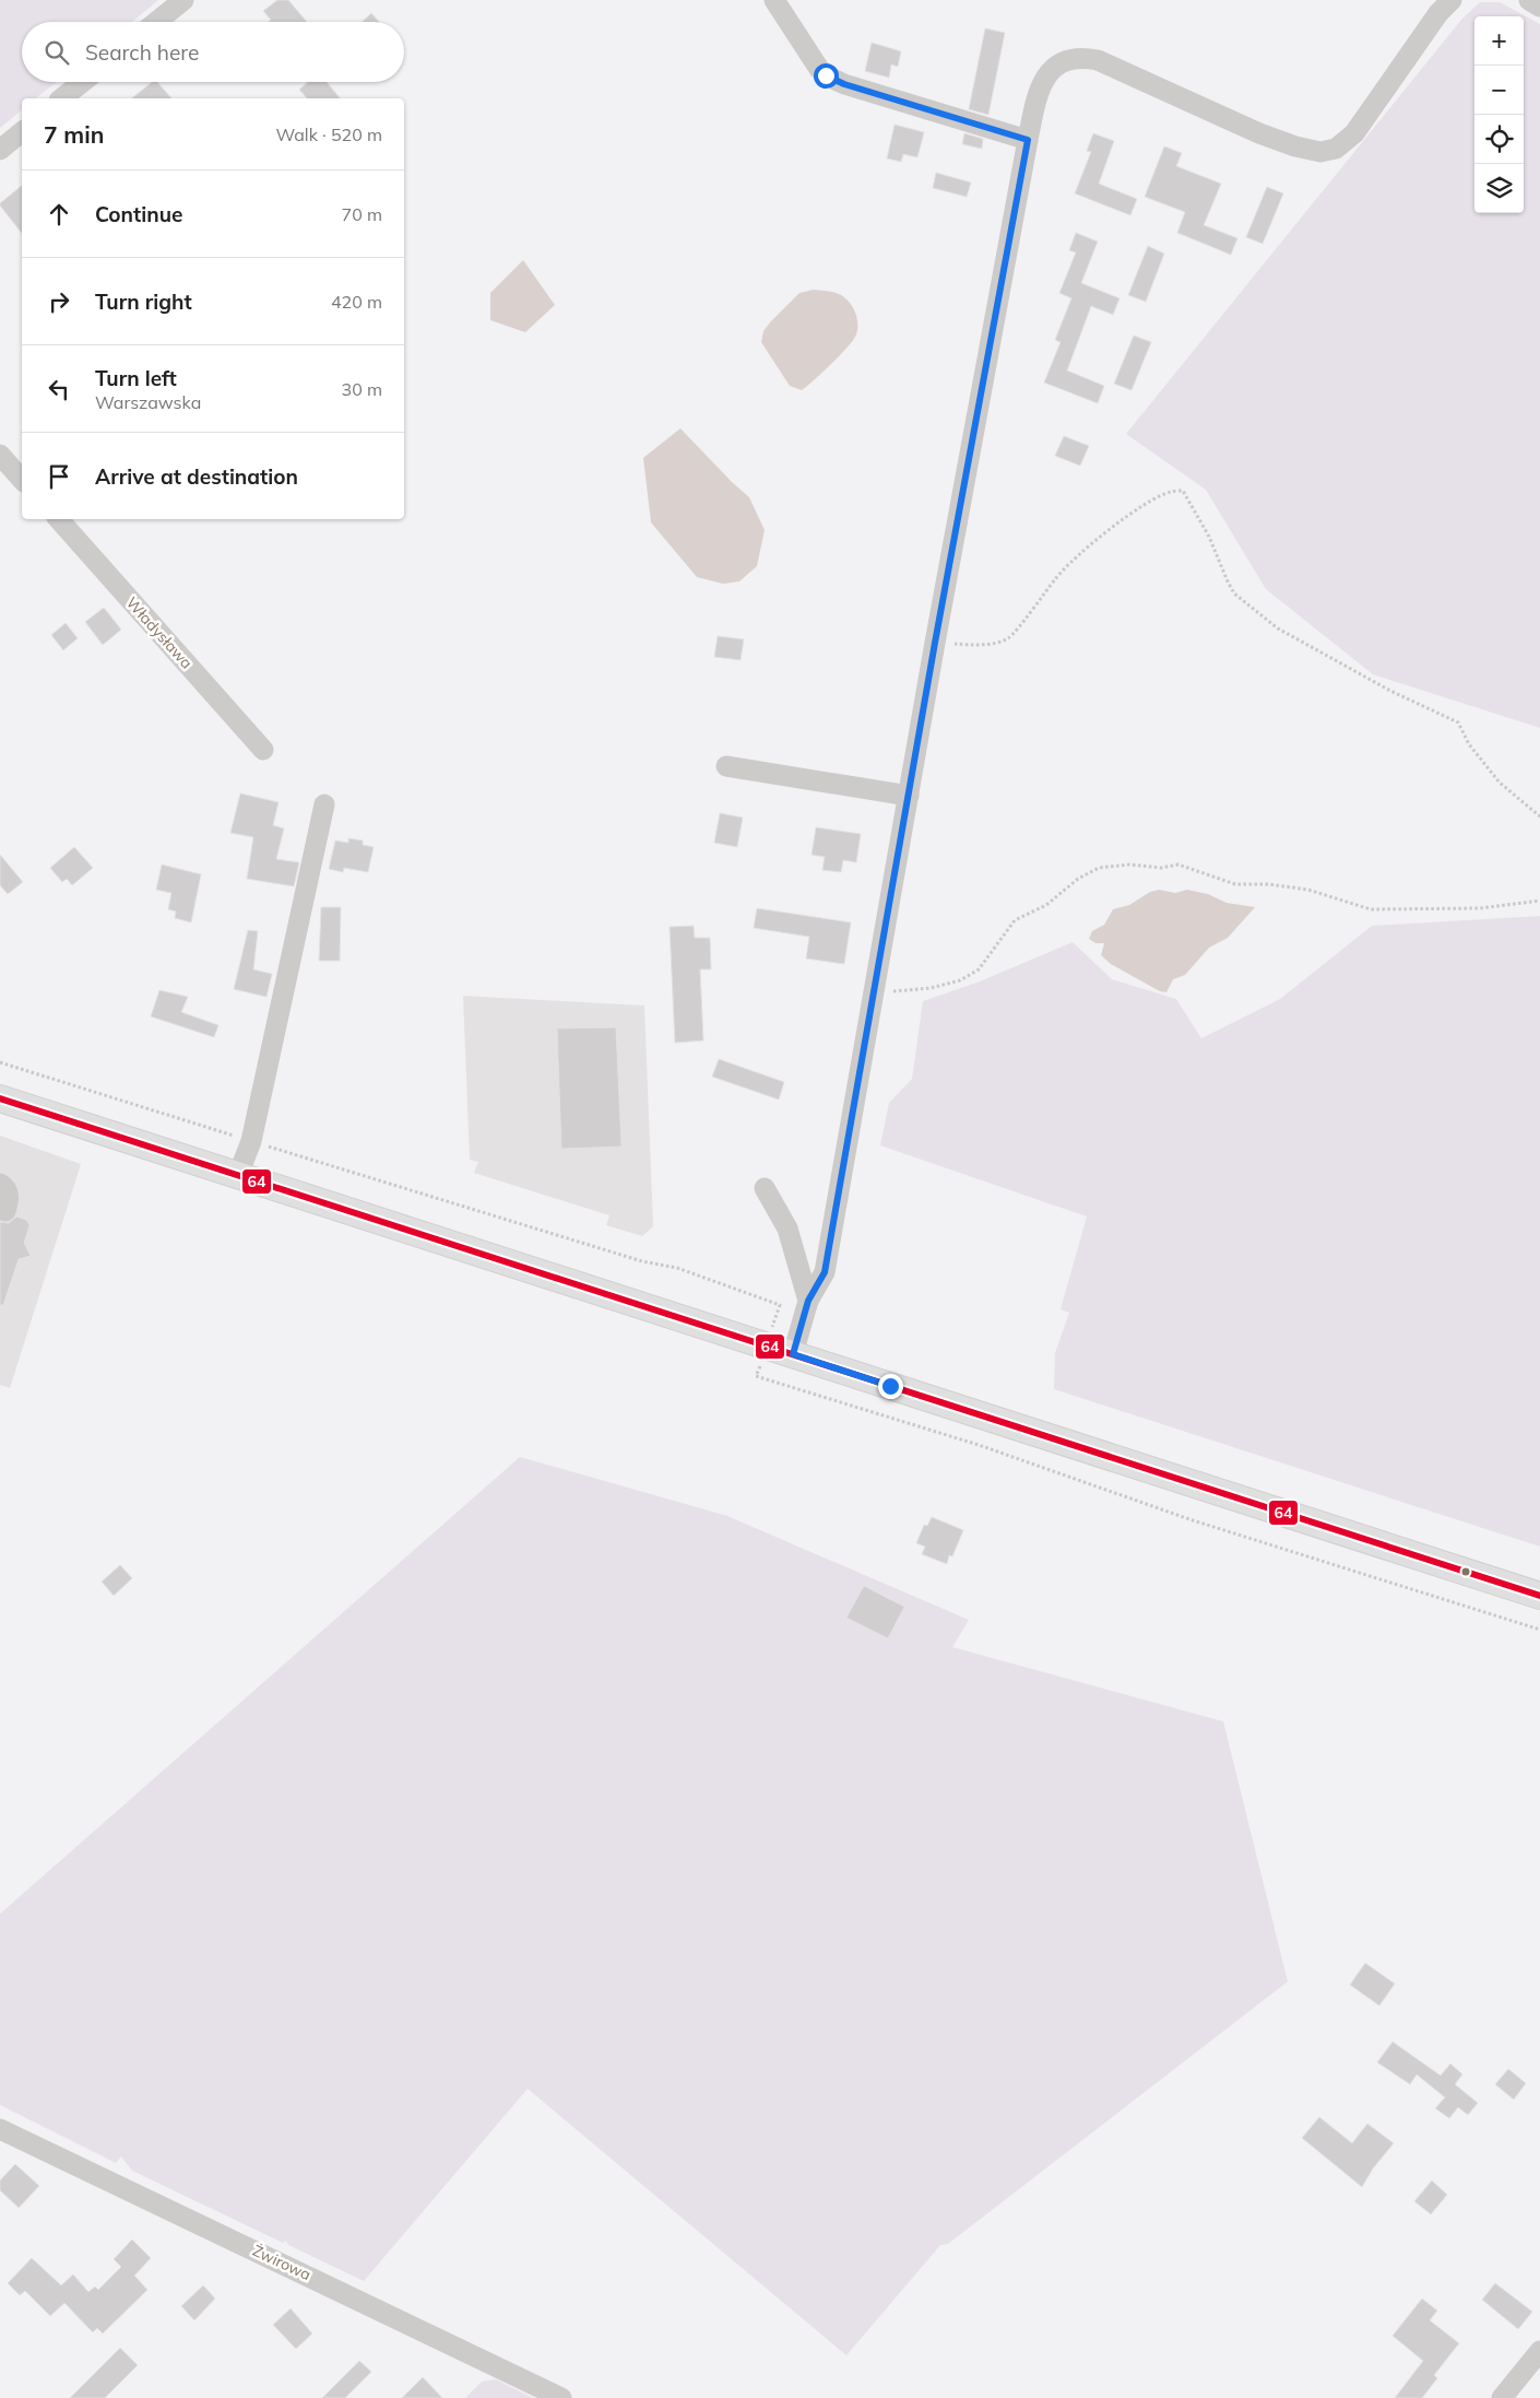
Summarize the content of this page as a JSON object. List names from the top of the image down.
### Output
{
  "streets": {
    "street": ["Władysława", "Żwirowa"]
  },
  "lines": ["transit line 64"],
  "page": {
    "map_buttons": ["+", "−"],
    "search": "Search here",
    "heading": ["7 min", "Walk · 520 m"],
    "list": [
      ["Continue", "70 m"],
      ["Turn right", "420 m"],
      ["Turn left", "Warszawska", "30 m"],
      "Arrive at destination"
    ]
  }
}
